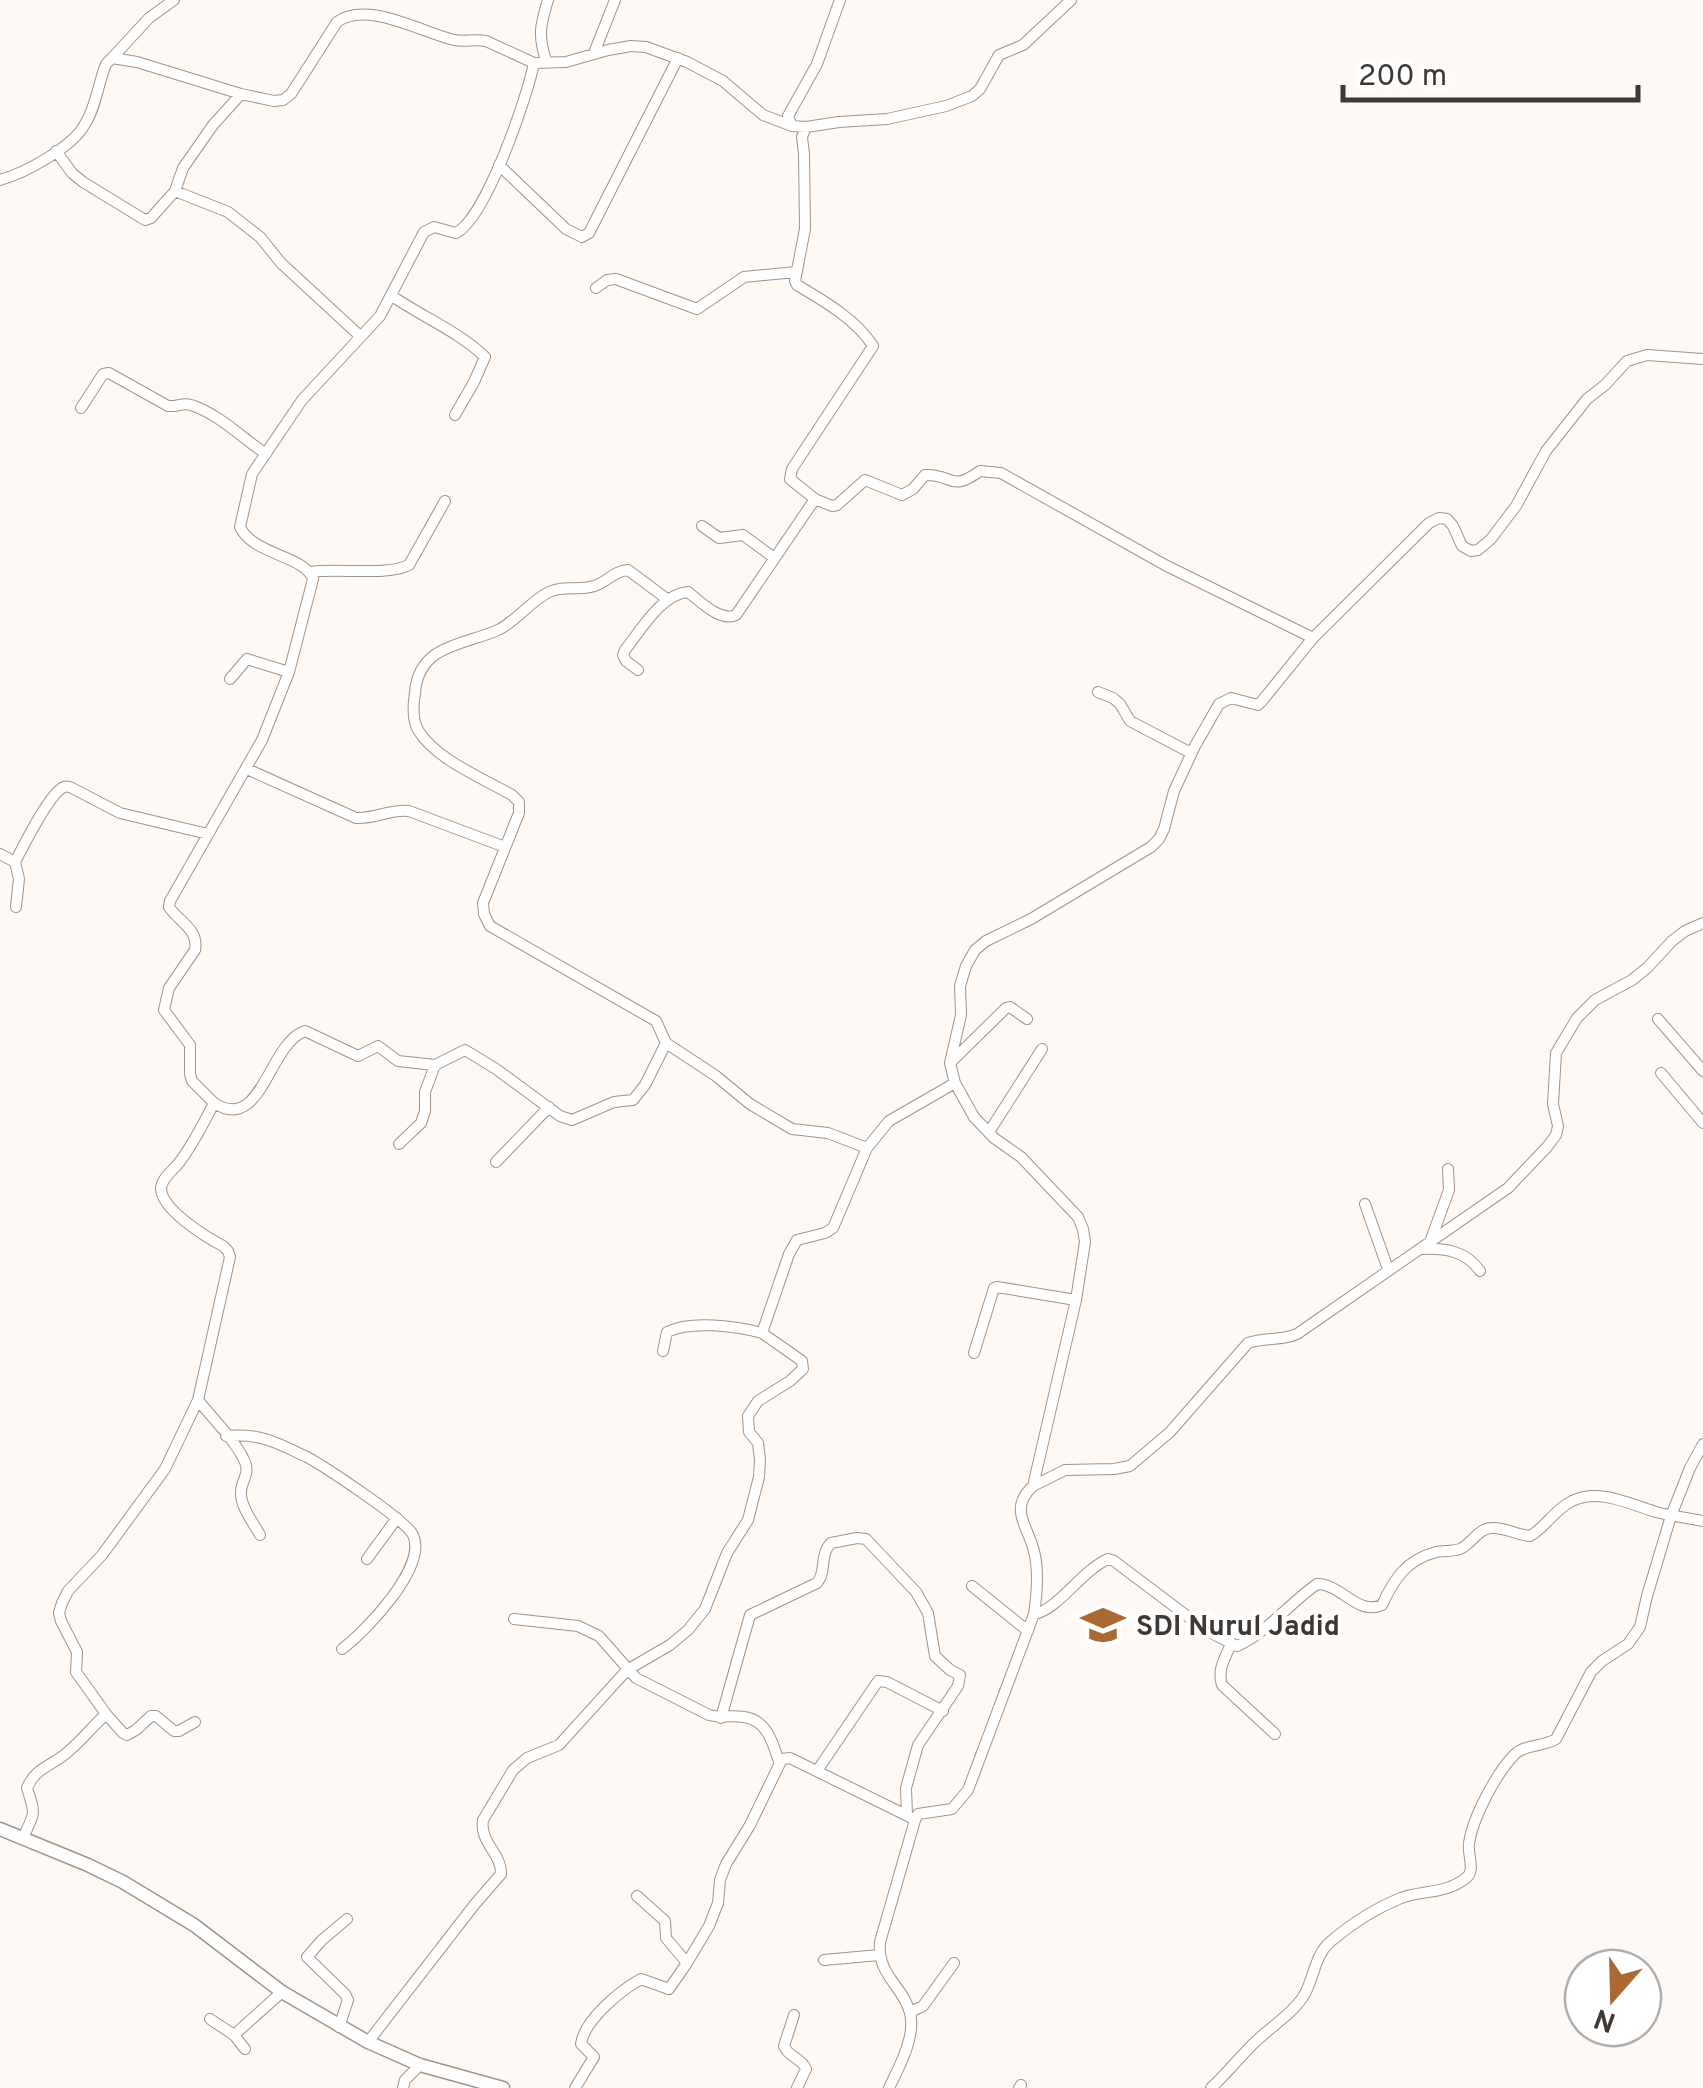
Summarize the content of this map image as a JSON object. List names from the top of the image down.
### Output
{
  "places": {
    "school or university": ["SDI Nurul Jadid"]
  },
  "scale_bar": "200 m",
  "north": "bottom"
}
